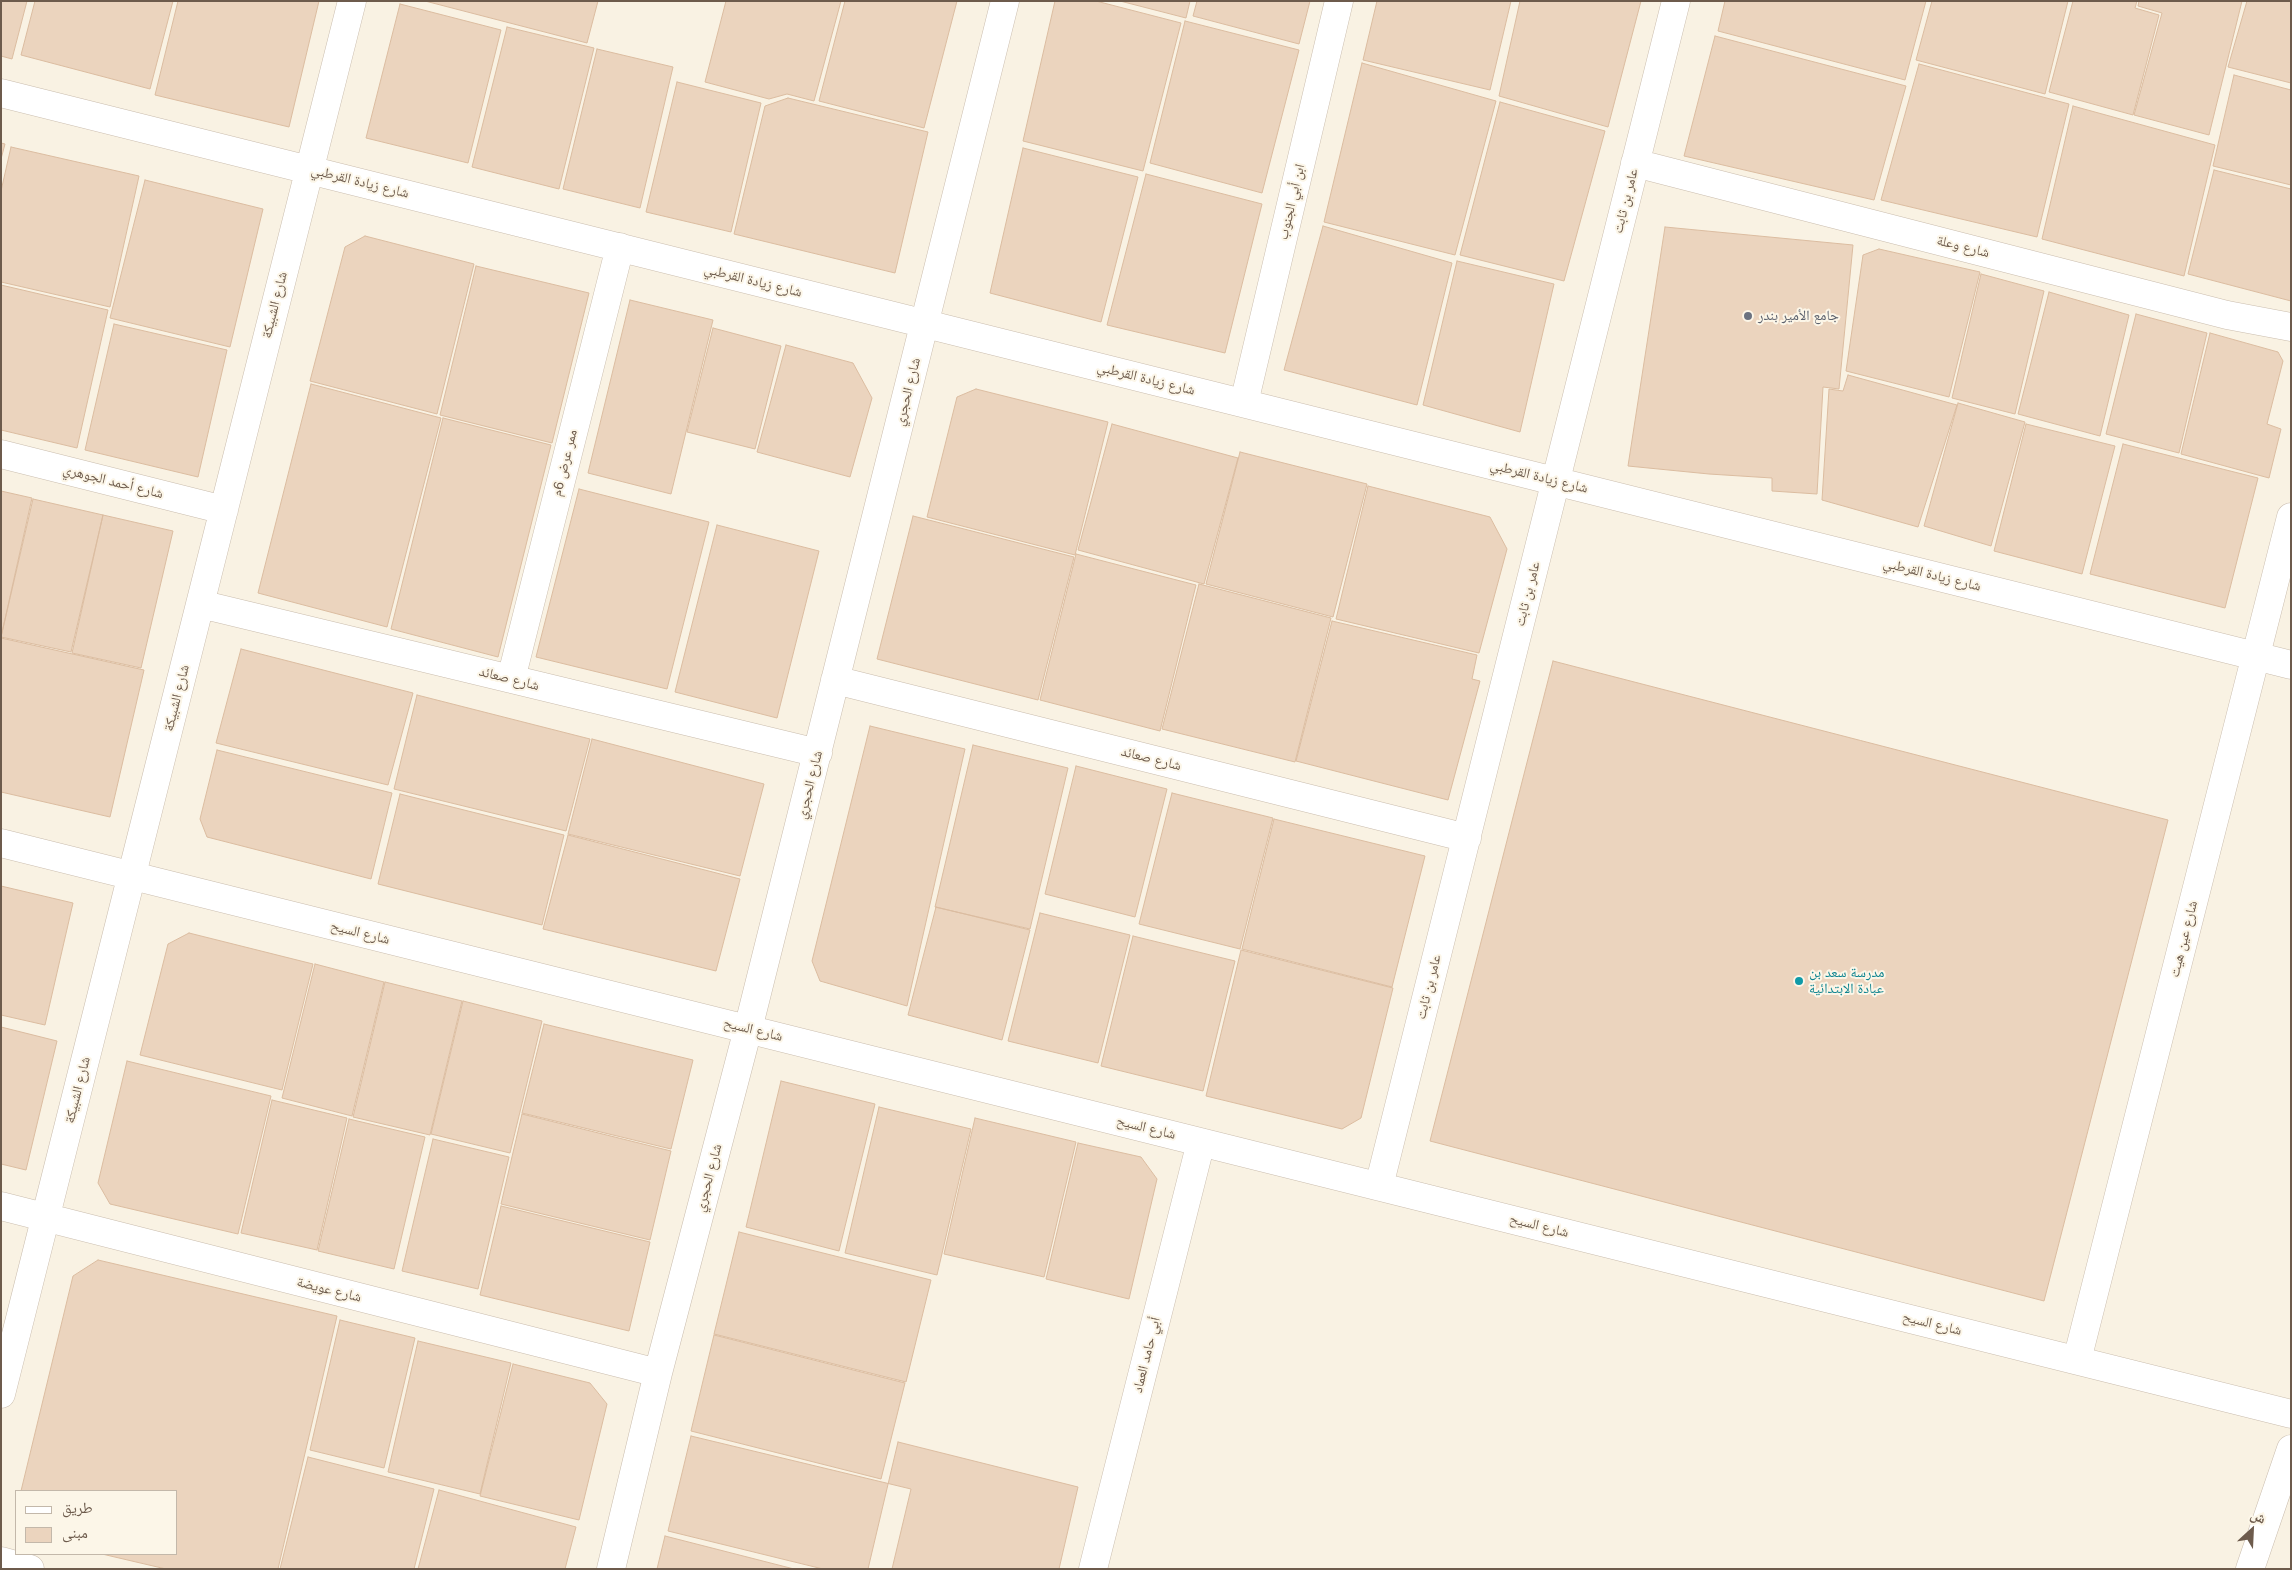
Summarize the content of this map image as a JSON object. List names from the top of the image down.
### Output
{
  "streets": {
    "street": [
      "شارع زيادة القرطبي",
      "عامر بن ثابت",
      "ابن أبي الجنوب",
      "شارع وعلة",
      "شارع الشبيكة",
      "شارع الحجري",
      "ممر عرض 6م",
      "شارع أحمد الجوهري",
      "شارع صعائد",
      "شارع السيح",
      "شارع عين هيت",
      "شارع عويضة",
      "أبي حامد العماد"
    ]
  },
  "crossings": [
    ["شارع زيادة القرطبي", "عامر بن ثابت"],
    ["شارع زيادة القرطبي", "ابن أبي الجنوب"],
    ["شارع زيادة القرطبي", "شارع الشبيكة"],
    ["شارع زيادة القرطبي", "شارع الحجري"],
    ["شارع زيادة القرطبي", "ممر عرض 6م"],
    ["شارع زيادة القرطبي", "شارع عين هيت"],
    ["عامر بن ثابت", "شارع وعلة"],
    ["عامر بن ثابت", "شارع صعائد"],
    ["عامر بن ثابت", "شارع السيح"],
    ["شارع الشبيكة", "شارع أحمد الجوهري"],
    ["شارع الشبيكة", "شارع صعائد"],
    ["شارع الشبيكة", "شارع السيح"],
    ["شارع الشبيكة", "شارع عويضة"],
    ["شارع الحجري", "شارع صعائد"],
    ["شارع الحجري", "شارع السيح"],
    ["شارع الحجري", "شارع عويضة"],
    ["ممر عرض 6م", "شارع صعائد"],
    ["شارع السيح", "شارع عين هيت"],
    ["شارع السيح", "أبي حامد العماد"]
  ],
  "places": ["جامع الأمير بندر", "مدرسة سعد بن عبادة الابتدائية"],
  "legend": ["طريق", "مبنى"],
  "north": "top right"
}
